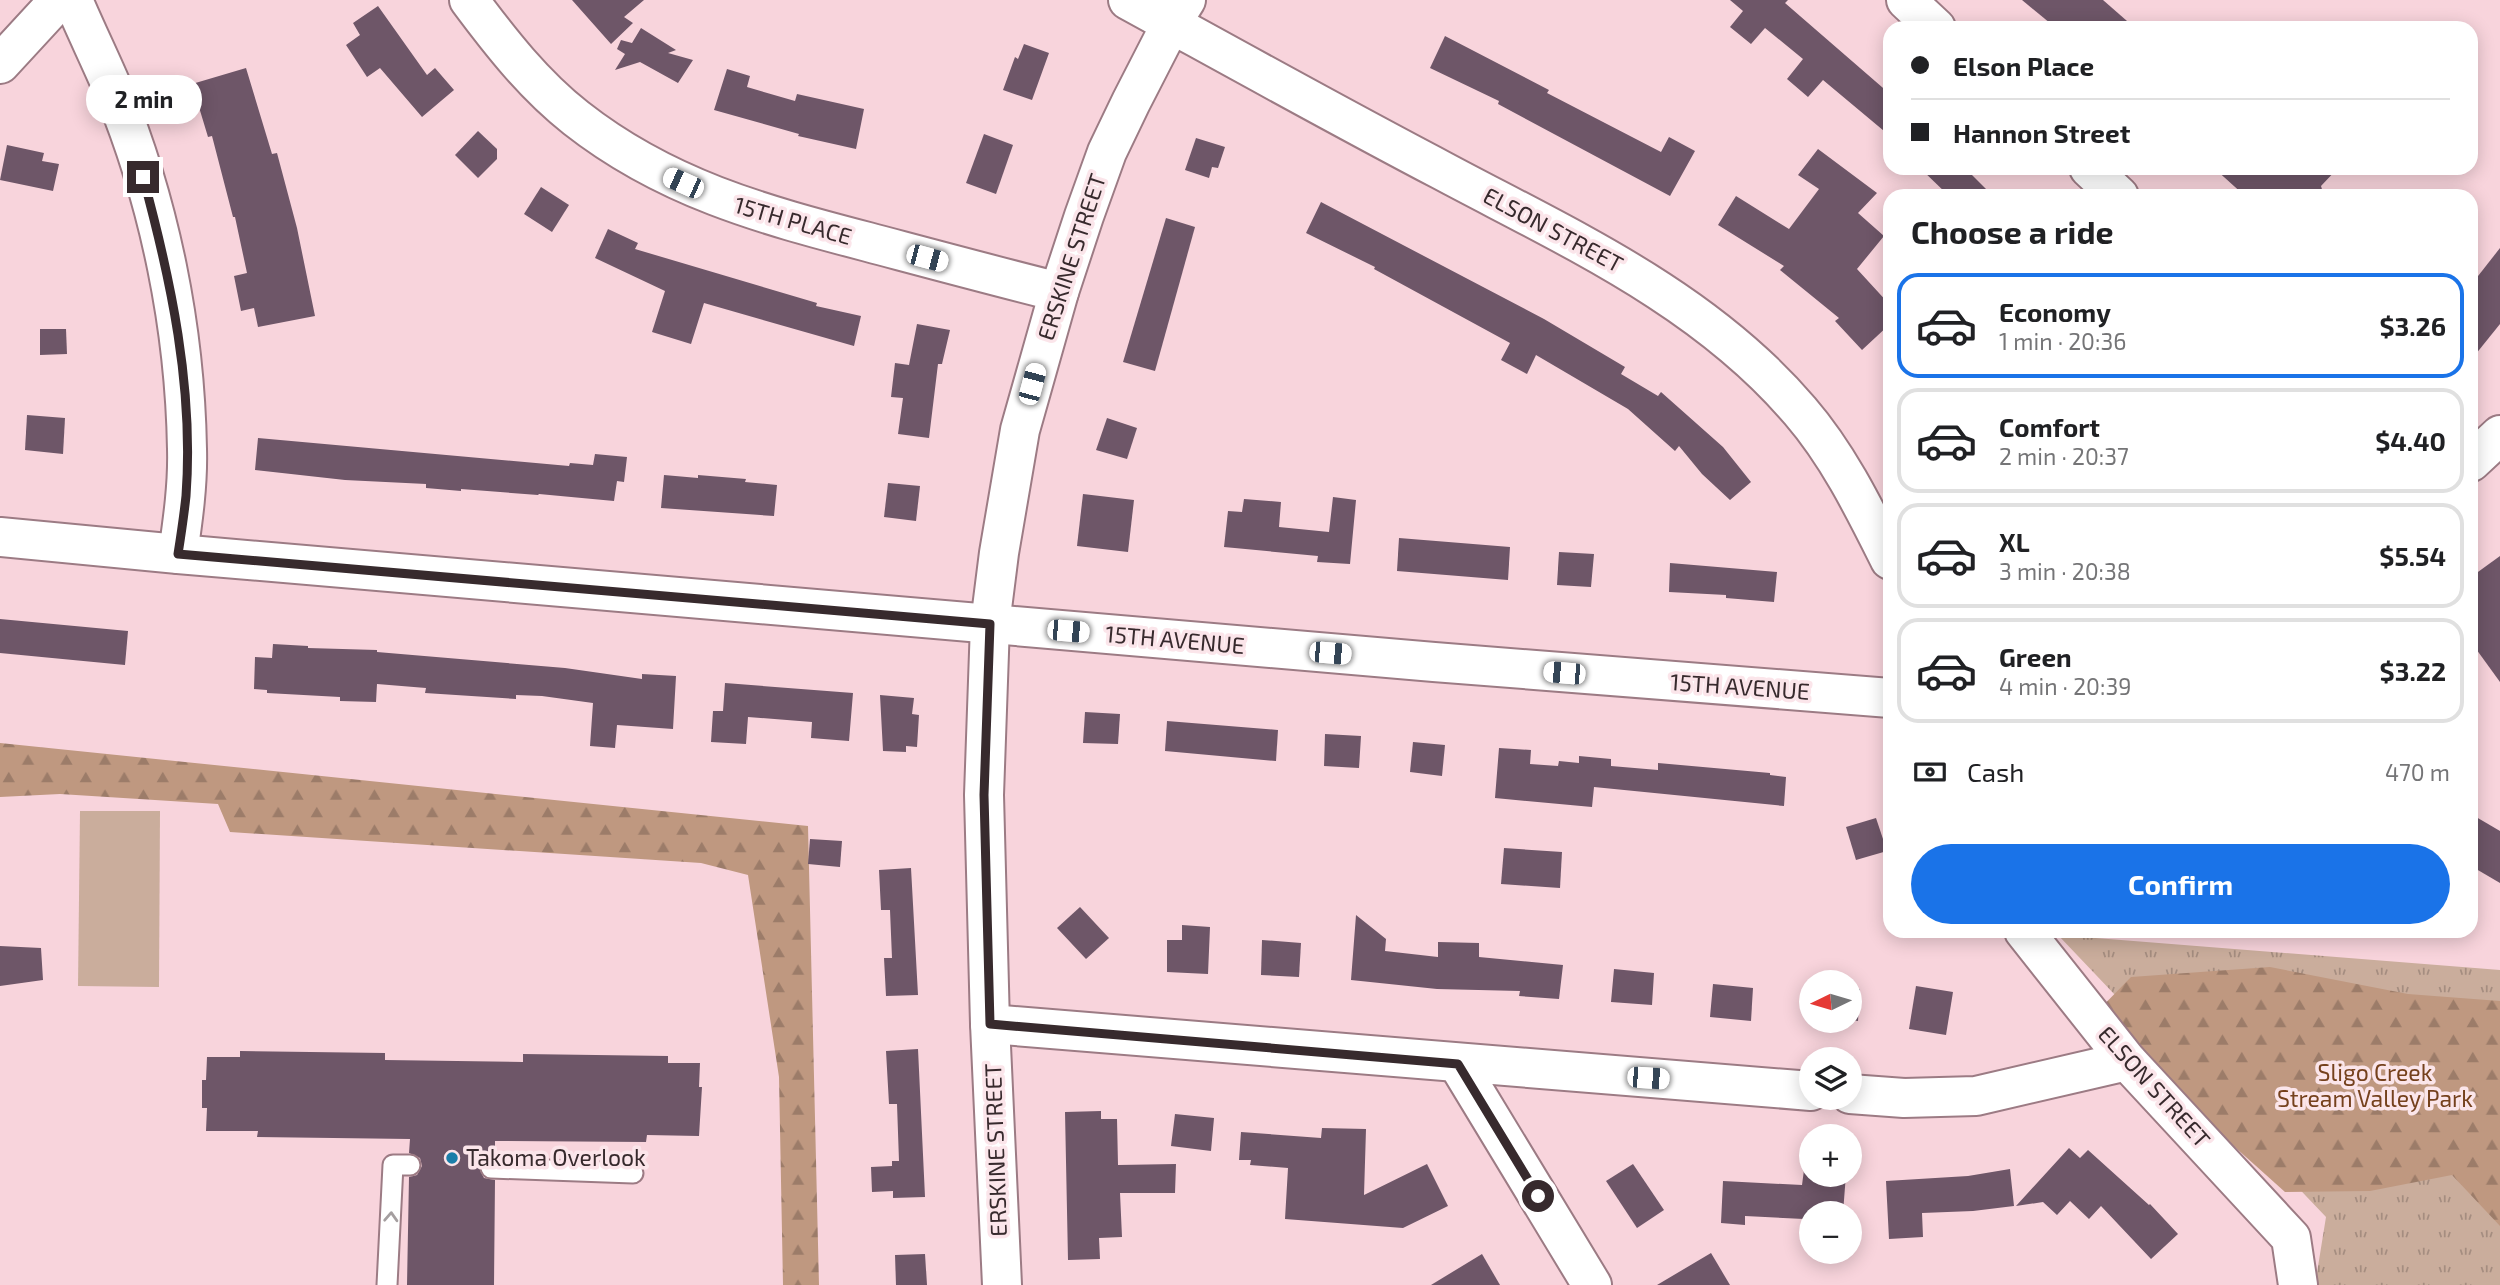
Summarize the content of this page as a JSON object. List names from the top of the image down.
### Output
{
  "streets": {
    "street": [
      "15TH PLACE",
      "ELSON STREET",
      "ERSKINE STREET",
      "15TH AVENUE"
    ]
  },
  "crossings": [
    ["15TH PLACE", "ERSKINE STREET"],
    ["ELSON STREET", "ERSKINE STREET"],
    ["ERSKINE STREET", "15TH AVENUE"]
  ],
  "parks": ["Sligo Creek Stream Valley Park"],
  "places": ["Takoma Overlook"],
  "north": "left",
  "page": {
    "banner": ["Elson Place", "Hannon Street"],
    "bubble": "2 min",
    "heading": "Choose a ride",
    "list": [
      {
        "name": "Economy",
        "note": "1 min · 20:36",
        "value": "$3.26"
      },
      {
        "name": "Comfort",
        "note": "2 min · 20:37",
        "value": "$4.40"
      },
      {
        "name": "XL",
        "note": "3 min · 20:38",
        "value": "$5.54"
      },
      {
        "name": "Green",
        "note": "4 min · 20:39",
        "value": "$3.22"
      }
    ],
    "pay": ["Cash", "470 m"],
    "buttons": "Confirm",
    "map_buttons": ["+", "−"]
  }
}
